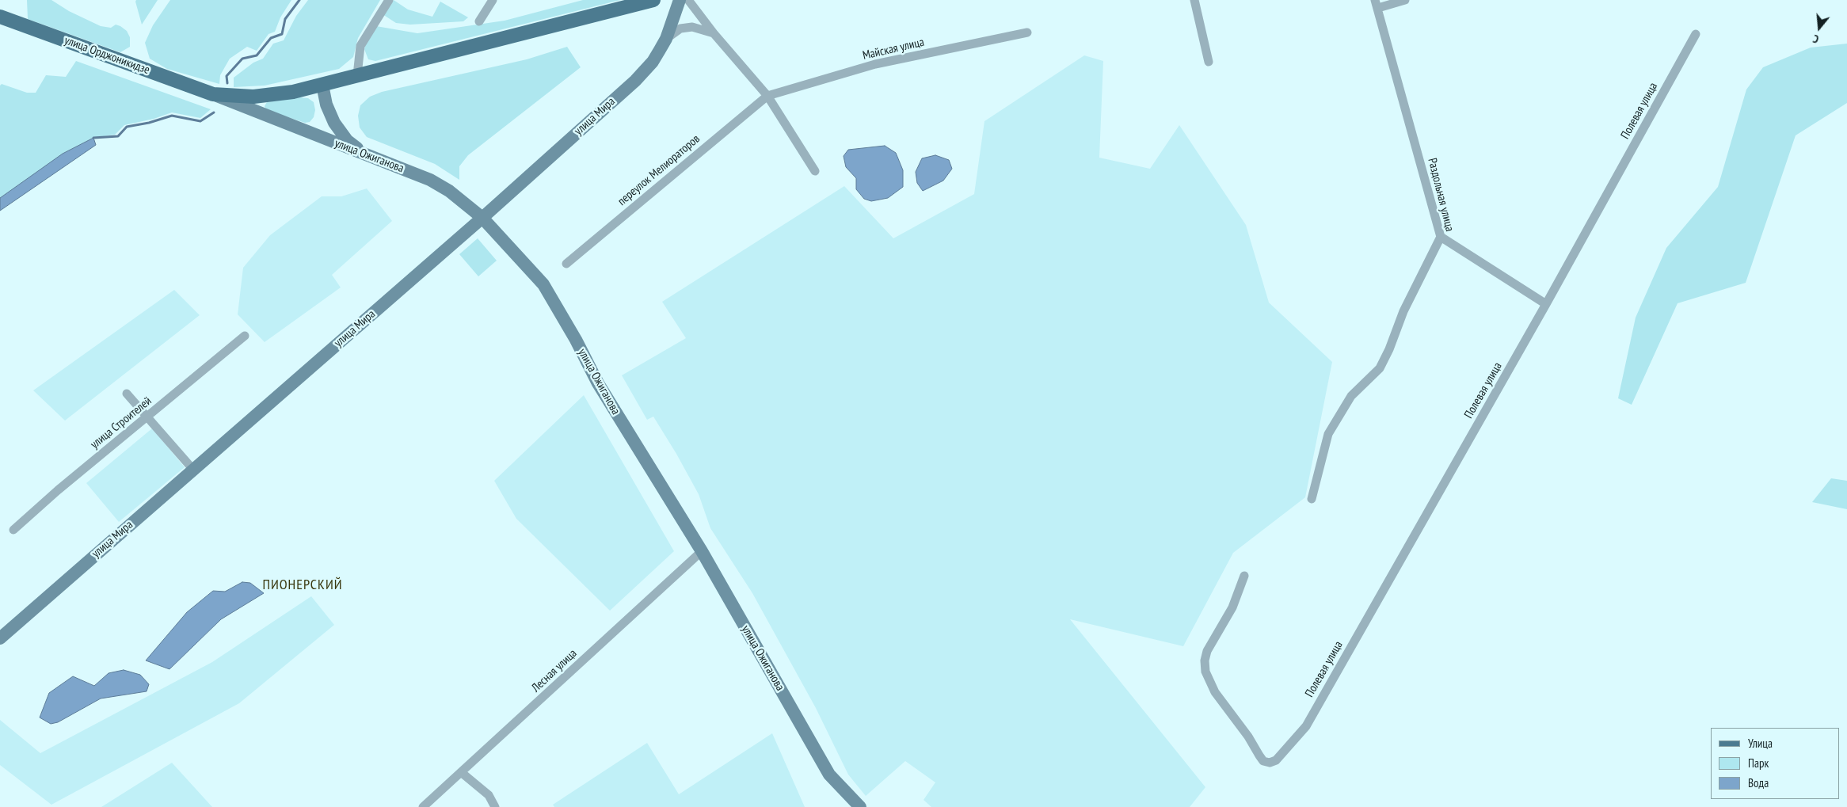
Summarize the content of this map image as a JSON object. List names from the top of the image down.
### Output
{
  "streets": {
    "main road": ["улица Орджоникидзе"],
    "street": [
      "Майская улица",
      "Полевая улица",
      "улица Мира",
      "улица Ожиганова",
      "переулок Мелиораторов",
      "Раздольная улица",
      "улица Строителей",
      "Лесная улица"
    ]
  },
  "crossings": [
    ["Майская улица", "переулок Мелиораторов"],
    ["улица Орджоникидзе", "улица Ожиганова"],
    ["улица Мира", "улица Ожиганова"],
    ["улица Ожиганова", "Лесная улица"]
  ],
  "districts": ["ПИОНЕРСКИЙ"],
  "legend": ["Улица", "Парк", "Вода"],
  "north": "bottom"
}
